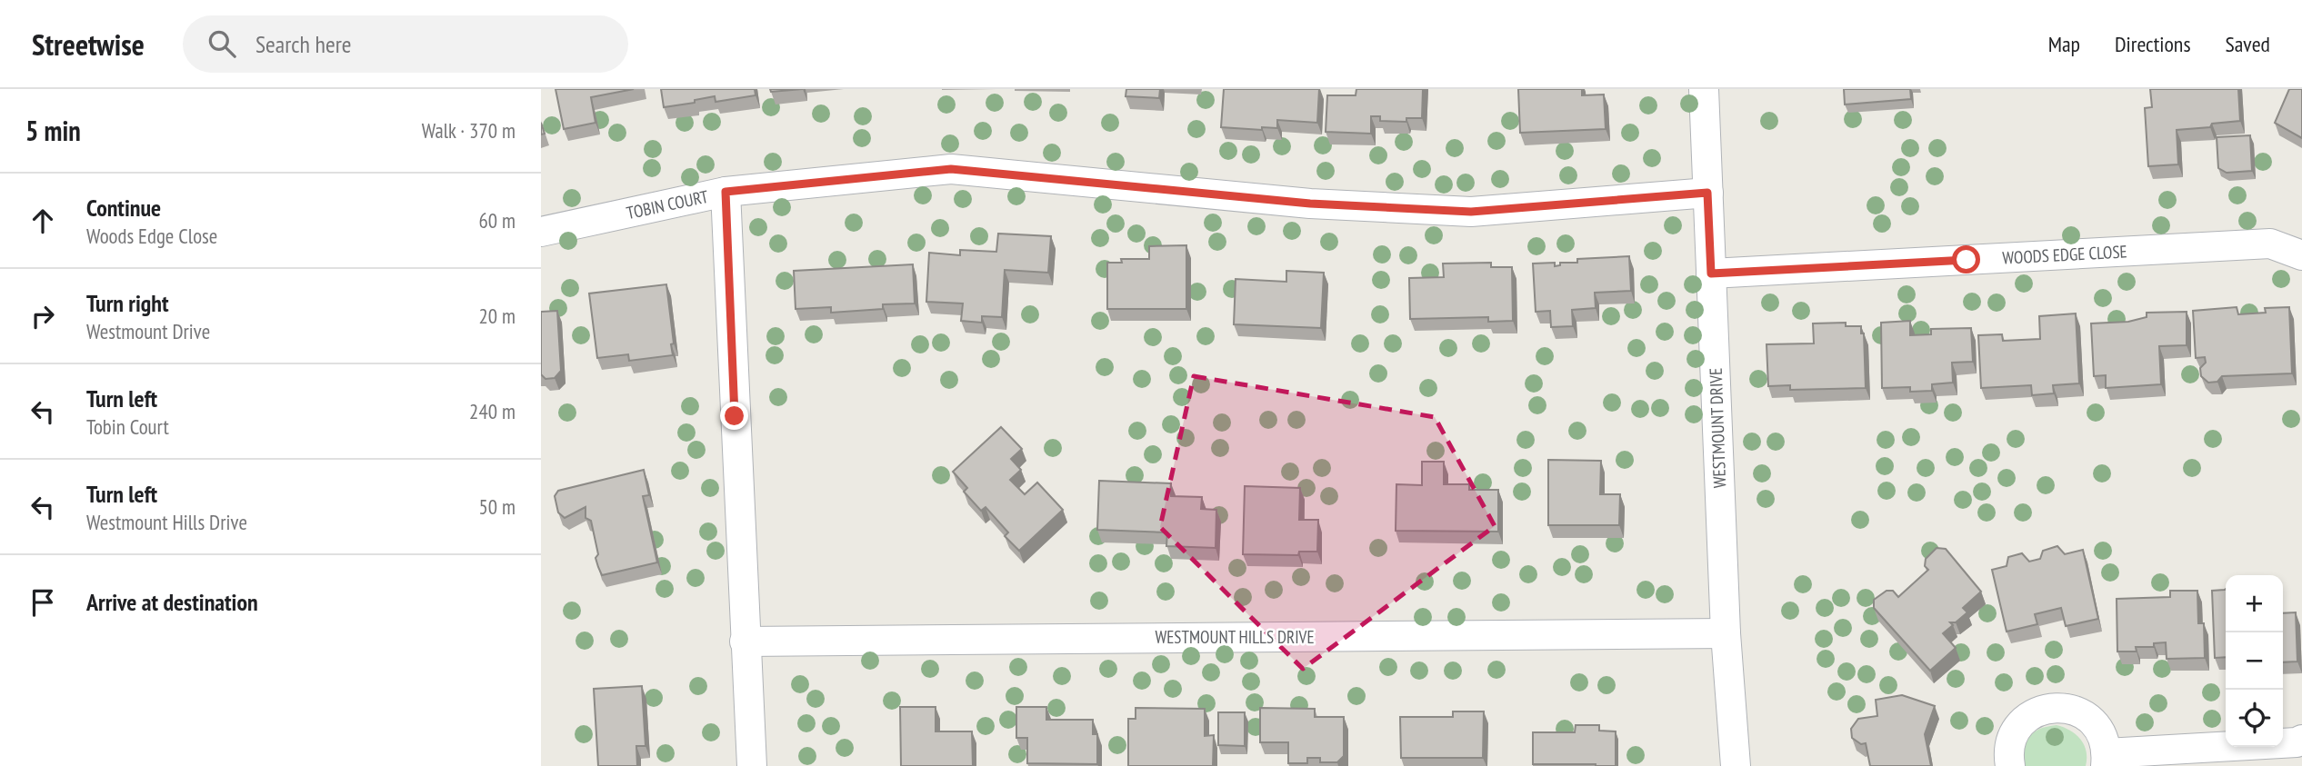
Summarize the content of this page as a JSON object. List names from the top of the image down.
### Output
{
  "streets": {
    "street": [
      "TOBIN COURT",
      "WOODS EDGE CLOSE",
      "WESTMOUNT DRIVE",
      "WESTMOUNT HILLS DRIVE"
    ]
  },
  "crossings": [
    ["TOBIN COURT", "WESTMOUNT DRIVE"],
    ["WOODS EDGE CLOSE", "WESTMOUNT DRIVE"],
    ["WESTMOUNT DRIVE", "WESTMOUNT HILLS DRIVE"]
  ],
  "page": {
    "header": "Streetwise",
    "search": "Search here",
    "nav": ["Map", "Directions", "Saved"],
    "heading": ["5 min", "Walk · 370 m"],
    "list": [
      ["Continue", "Woods Edge Close", "60 m"],
      ["Turn right", "Westmount Drive", "20 m"],
      ["Turn left", "Tobin Court", "240 m"],
      ["Turn left", "Westmount Hills Drive", "50 m"],
      "Arrive at destination"
    ],
    "map_buttons": ["+", "−"]
  }
}
